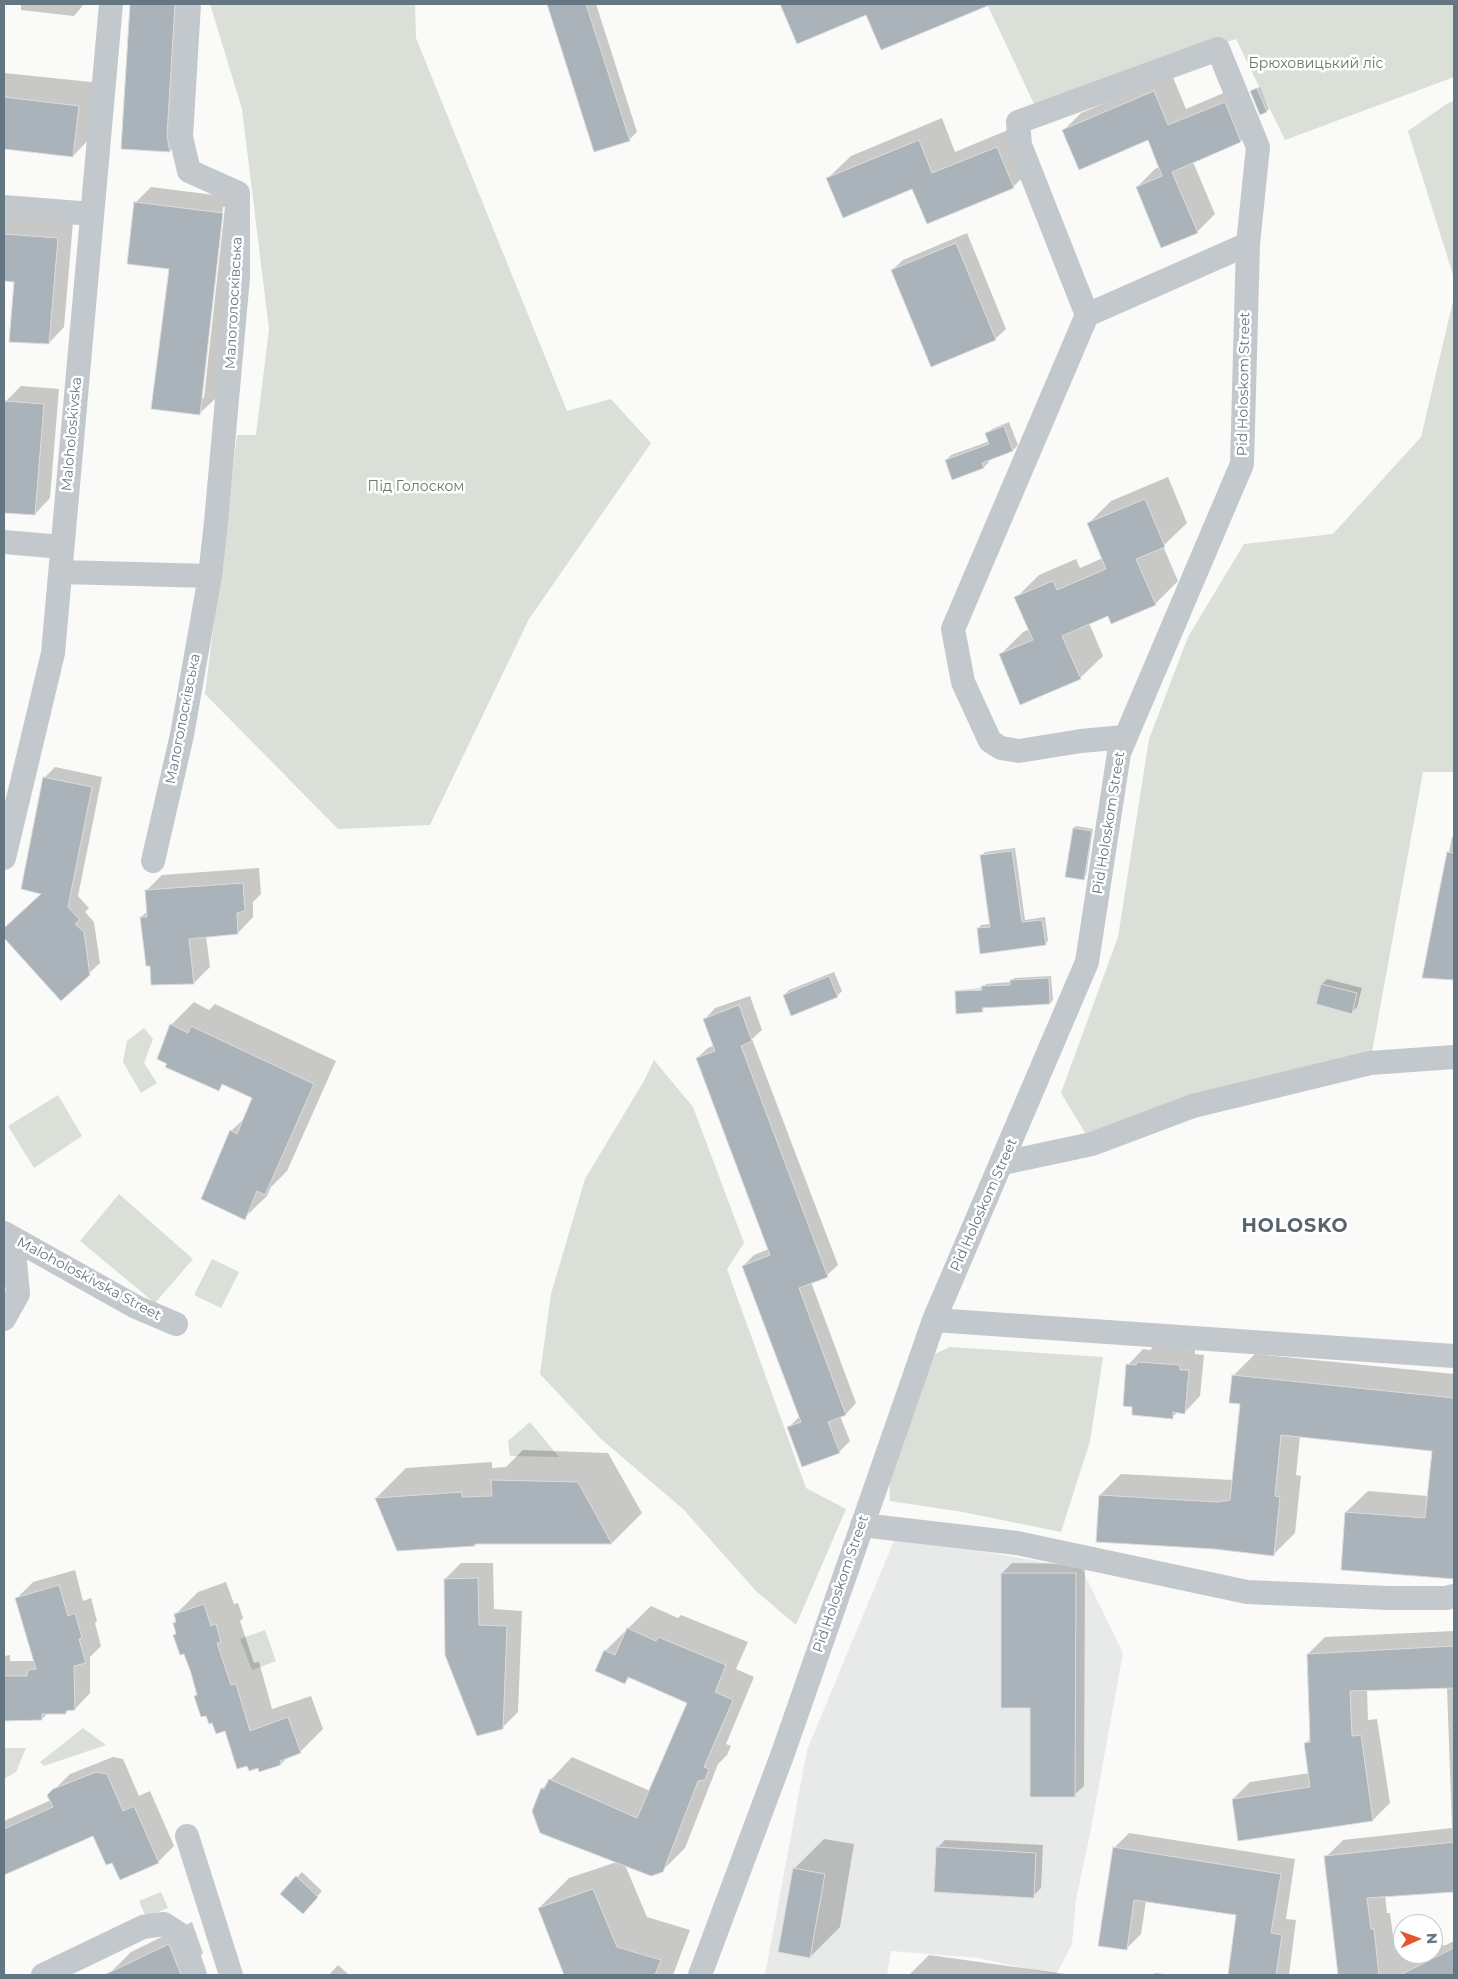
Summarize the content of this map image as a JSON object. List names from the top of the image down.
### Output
{
  "streets": {
    "street": [
      "Малоголосківська",
      "Pid Holoskom Street",
      "Maloholoskivska",
      "Maloholoskivska Street"
    ]
  },
  "districts": ["HOLOSKO"],
  "parks": ["Брюховицький ліс", "Під Голоском"],
  "north": "right"
}
